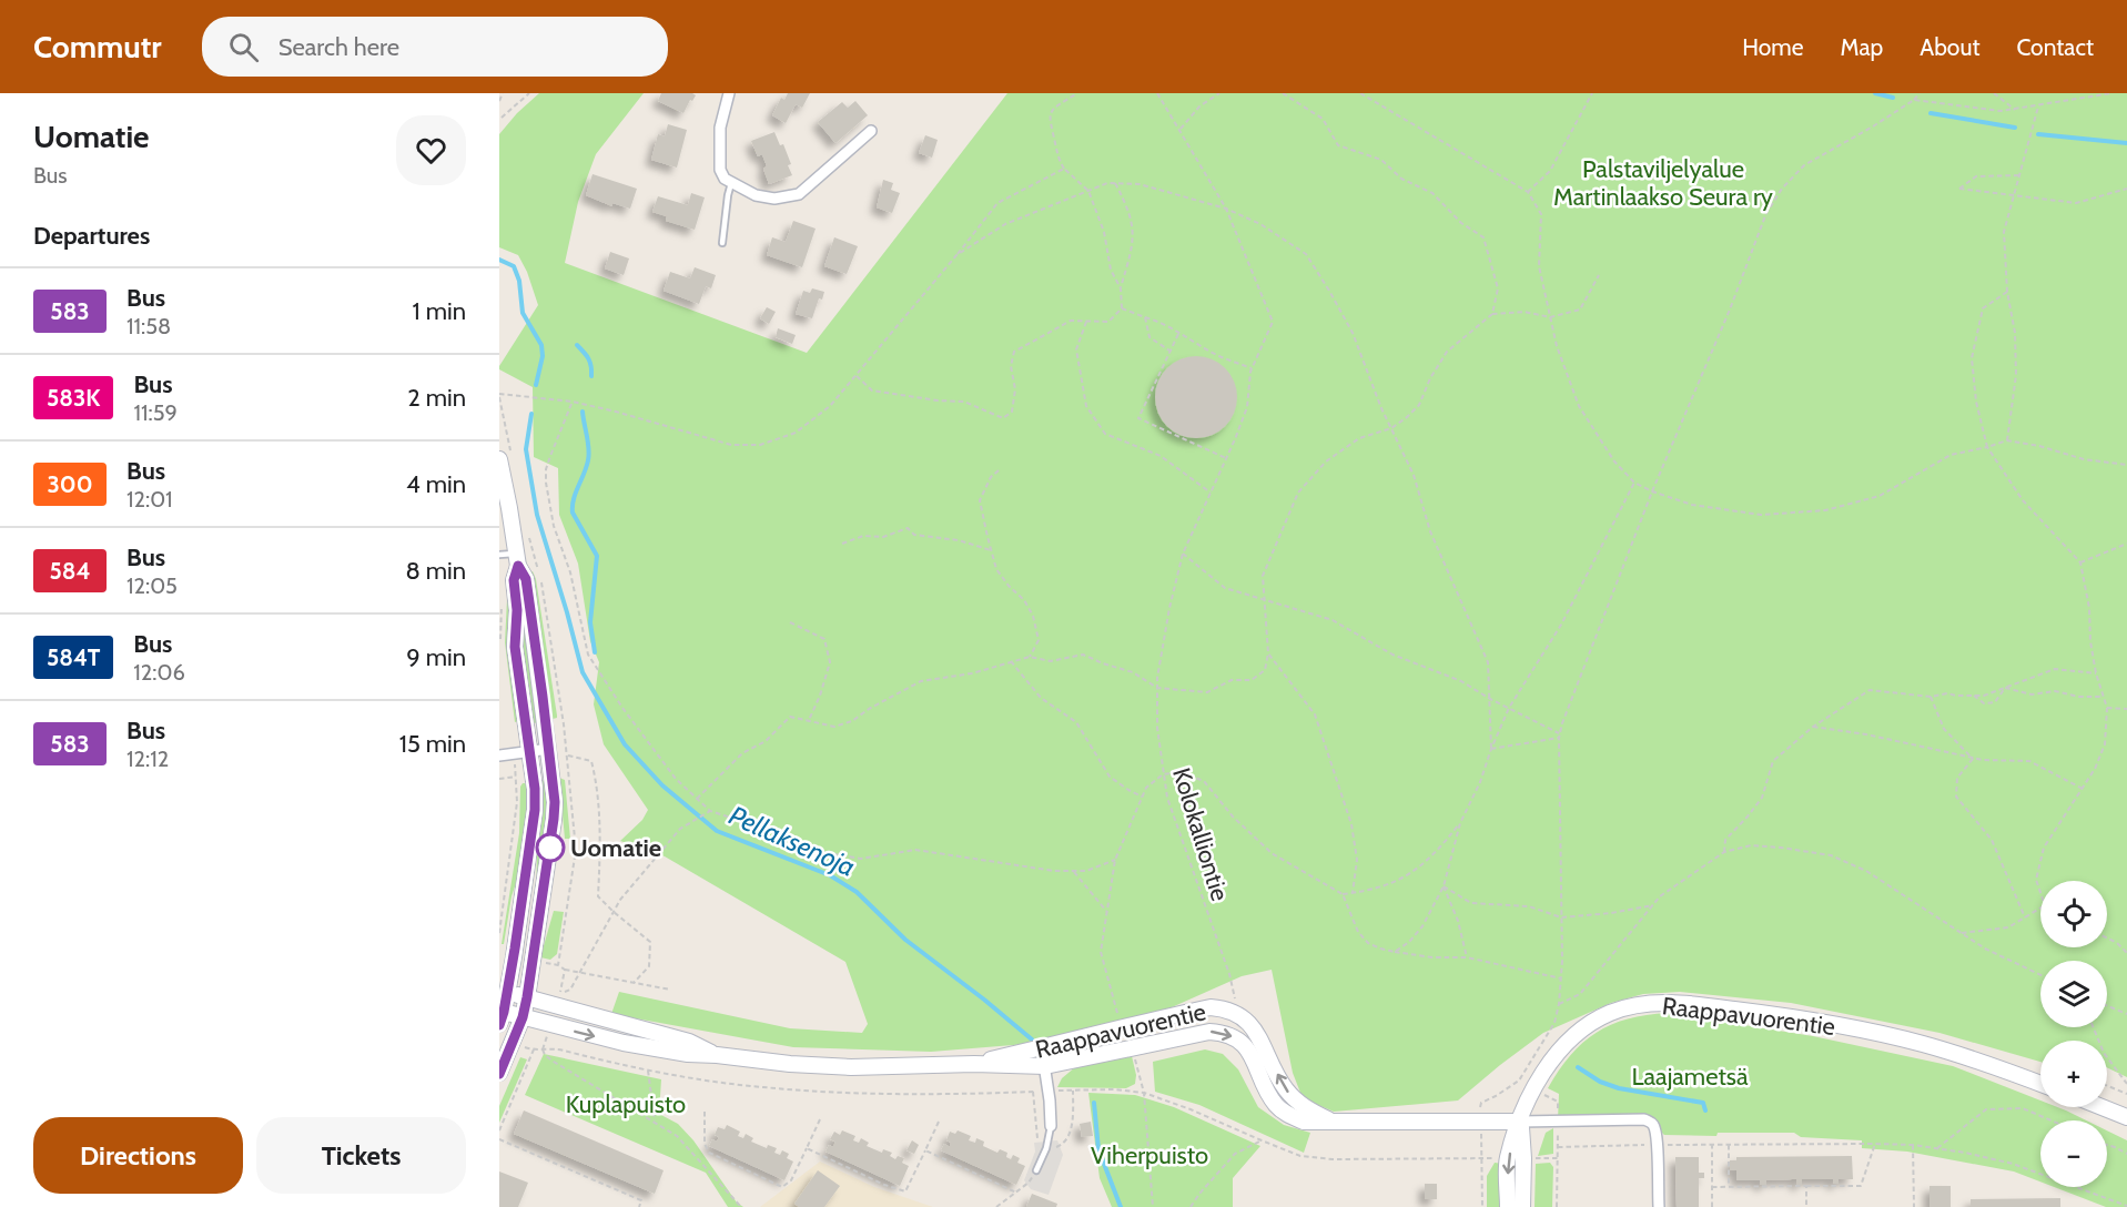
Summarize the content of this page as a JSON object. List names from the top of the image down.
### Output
{
  "streets": {
    "main road": ["Raappavuorentie"],
    "path": ["Kolokalliontie"]
  },
  "crossings": [
    ["Kolokalliontie", "Raappavuorentie"]
  ],
  "water": ["Pellaksenoja"],
  "parks": [
    "Palstaviljelyalue Martinlaakso Seura ry",
    "Laajametsä",
    "Kuplapuisto",
    "Viherpuisto"
  ],
  "places": ["Uomatie"],
  "lines": ["bus line 583"],
  "page": {
    "header": "Commutr",
    "search": "Search here",
    "nav": [
      "Home",
      "Map",
      "About",
      "Contact"
    ],
    "heading": [
      ["Uomatie", "Bus"],
      "Departures"
    ],
    "list": [
      {
        "mark": "583",
        "name": "Bus",
        "note": "11:58",
        "value": "1 min"
      },
      {
        "mark": "583K",
        "name": "Bus",
        "note": "11:59",
        "value": "2 min"
      },
      {
        "mark": "300",
        "name": "Bus",
        "note": "12:01",
        "value": "4 min"
      },
      {
        "mark": "584",
        "name": "Bus",
        "note": "12:05",
        "value": "8 min"
      },
      {
        "mark": "584T",
        "name": "Bus",
        "note": "12:06",
        "value": "9 min"
      },
      {
        "mark": "583",
        "name": "Bus",
        "note": "12:12",
        "value": "15 min"
      }
    ],
    "map_buttons": ["+", "−"],
    "buttons": ["Directions", "Tickets"]
  }
}
